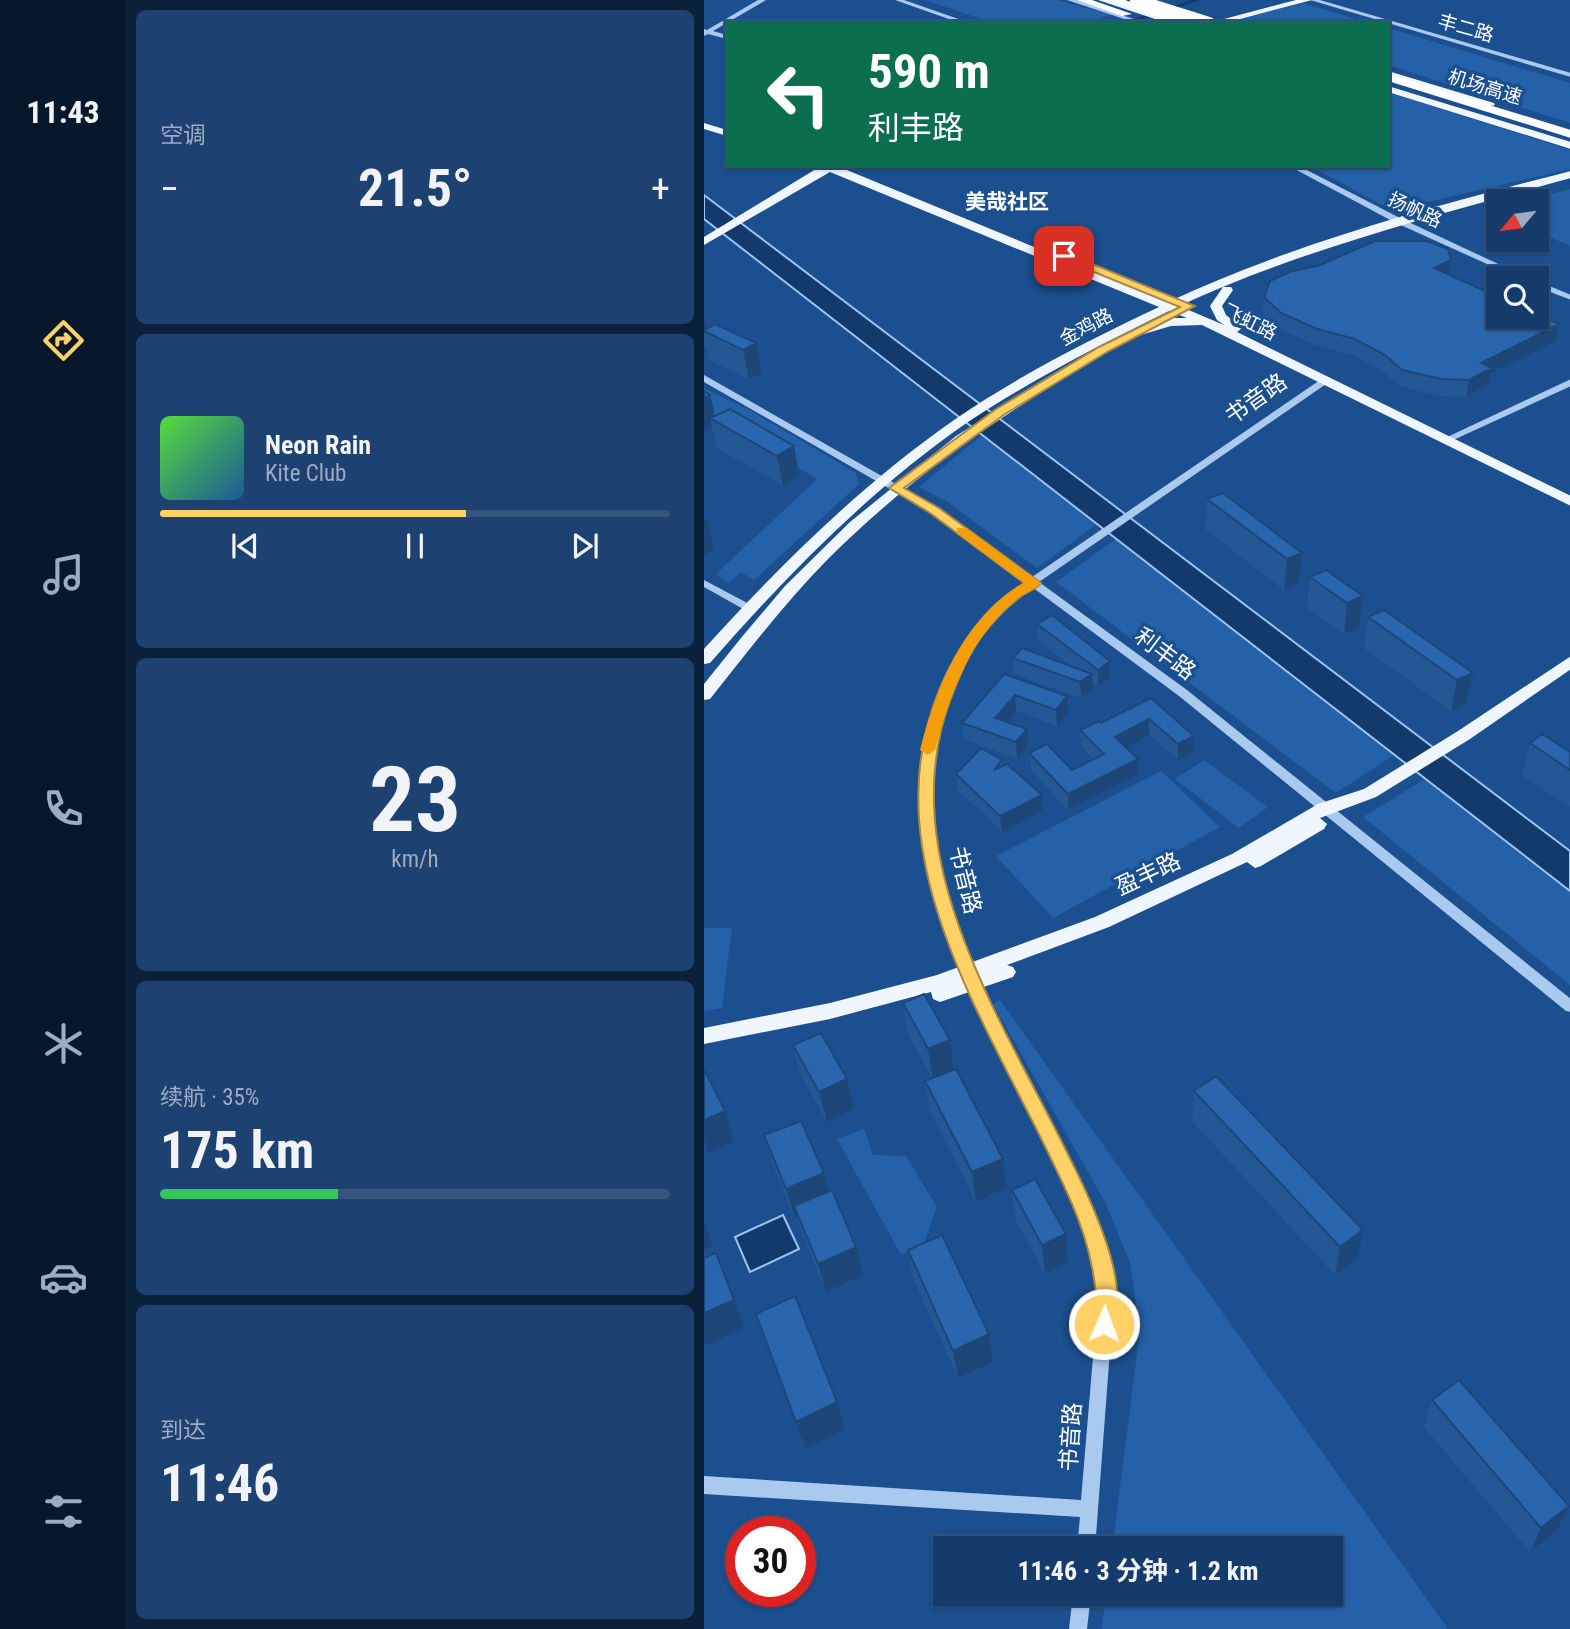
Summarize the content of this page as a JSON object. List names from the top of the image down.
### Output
{
  "streets": {
    "highway": ["机场高速"],
    "main road": ["飞虹路", "金鸡路", "盈丰路"],
    "street": [
      "丰二路",
      "扬帆路",
      "书音路",
      "利丰路"
    ]
  },
  "crossings": [
    ["扬帆路", "金鸡路"],
    ["飞虹路", "金鸡路"],
    ["飞虹路", "书音路"],
    ["金鸡路", "利丰路"],
    ["书音路", "利丰路"],
    ["书音路", "盈丰路"],
    ["利丰路", "盈丰路"]
  ],
  "districts": ["美哉社区"],
  "north": "bottom left",
  "page": {
    "tabs": "11:43",
    "tile": [
      "空调",
      ["23", "km/h"],
      ["续航 · 35%", "175 km"],
      ["到达", "11:46"]
    ],
    "turn": ["590 m", "利丰路"],
    "heat": ["−", "21.5°", "+"],
    "song": ["Neon Rain", "Kite Club"],
    "limit": "30",
    "trip": "11:46 · 3 分钟 · 1.2 km"
  }
}
